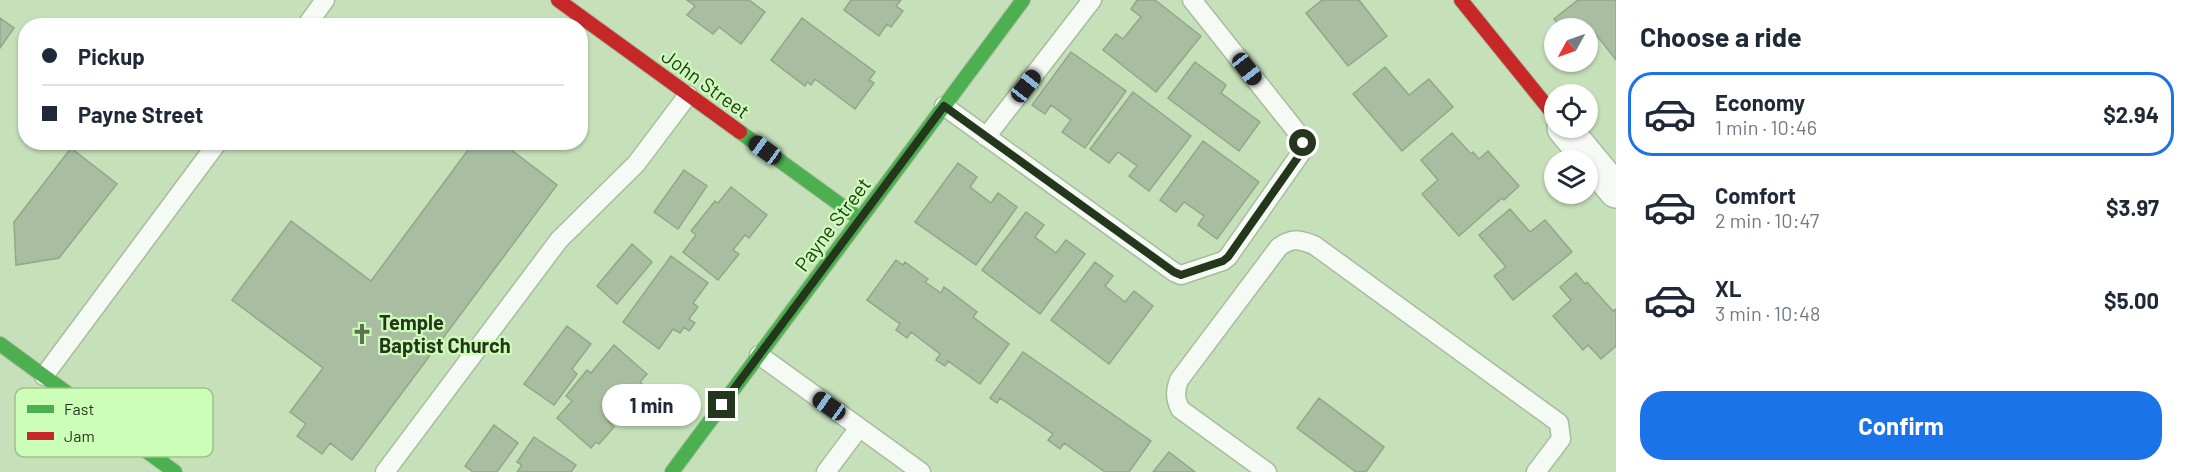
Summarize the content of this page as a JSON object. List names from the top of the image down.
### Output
{
  "streets": {
    "street": ["John Street", "Payne Street"]
  },
  "crossings": [
    ["John Street", "Payne Street"]
  ],
  "places": {
    "church": ["Temple Baptist Church"]
  },
  "legend": ["Fast", "Jam"],
  "north": "bottom left",
  "page": {
    "heading": "Choose a ride",
    "banner": ["Pickup", "Payne Street"],
    "list": [
      {
        "name": "Economy",
        "note": "1 min · 10:46",
        "value": "$2.94"
      },
      {
        "name": "Comfort",
        "note": "2 min · 10:47",
        "value": "$3.97"
      },
      {
        "name": "XL",
        "note": "3 min · 10:48",
        "value": "$5.00"
      }
    ],
    "buttons": "Confirm",
    "bubble": "1 min"
  }
}
